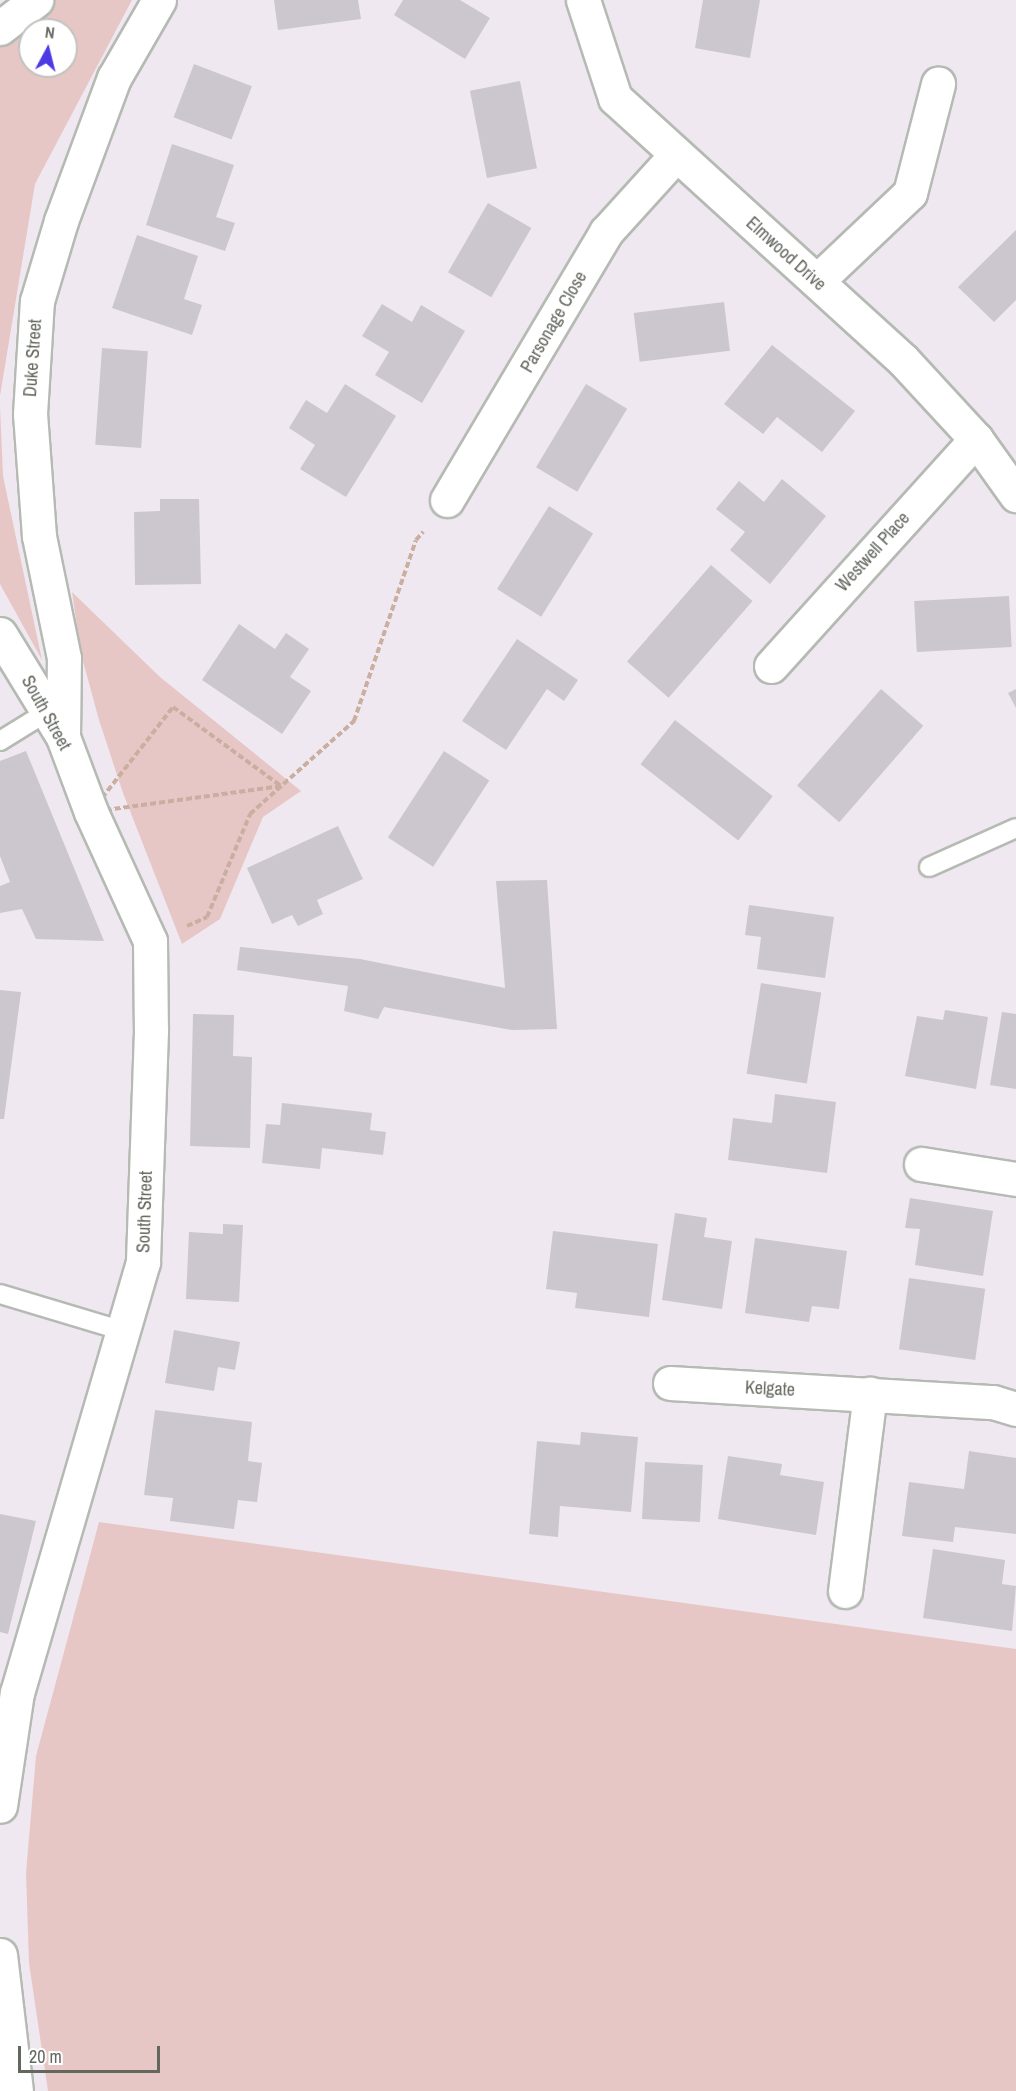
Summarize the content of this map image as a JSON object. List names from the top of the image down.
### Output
{
  "streets": {
    "street": [
      "Elmwood Drive",
      "Parsonage Close",
      "Duke Street",
      "Westwell Place",
      "South Street",
      "Kelgate"
    ]
  },
  "crossings": [
    ["Elmwood Drive", "Parsonage Close"],
    ["Elmwood Drive", "Westwell Place"],
    ["Duke Street", "South Street"]
  ],
  "scale_bar": "20 m",
  "north": "top"
}
